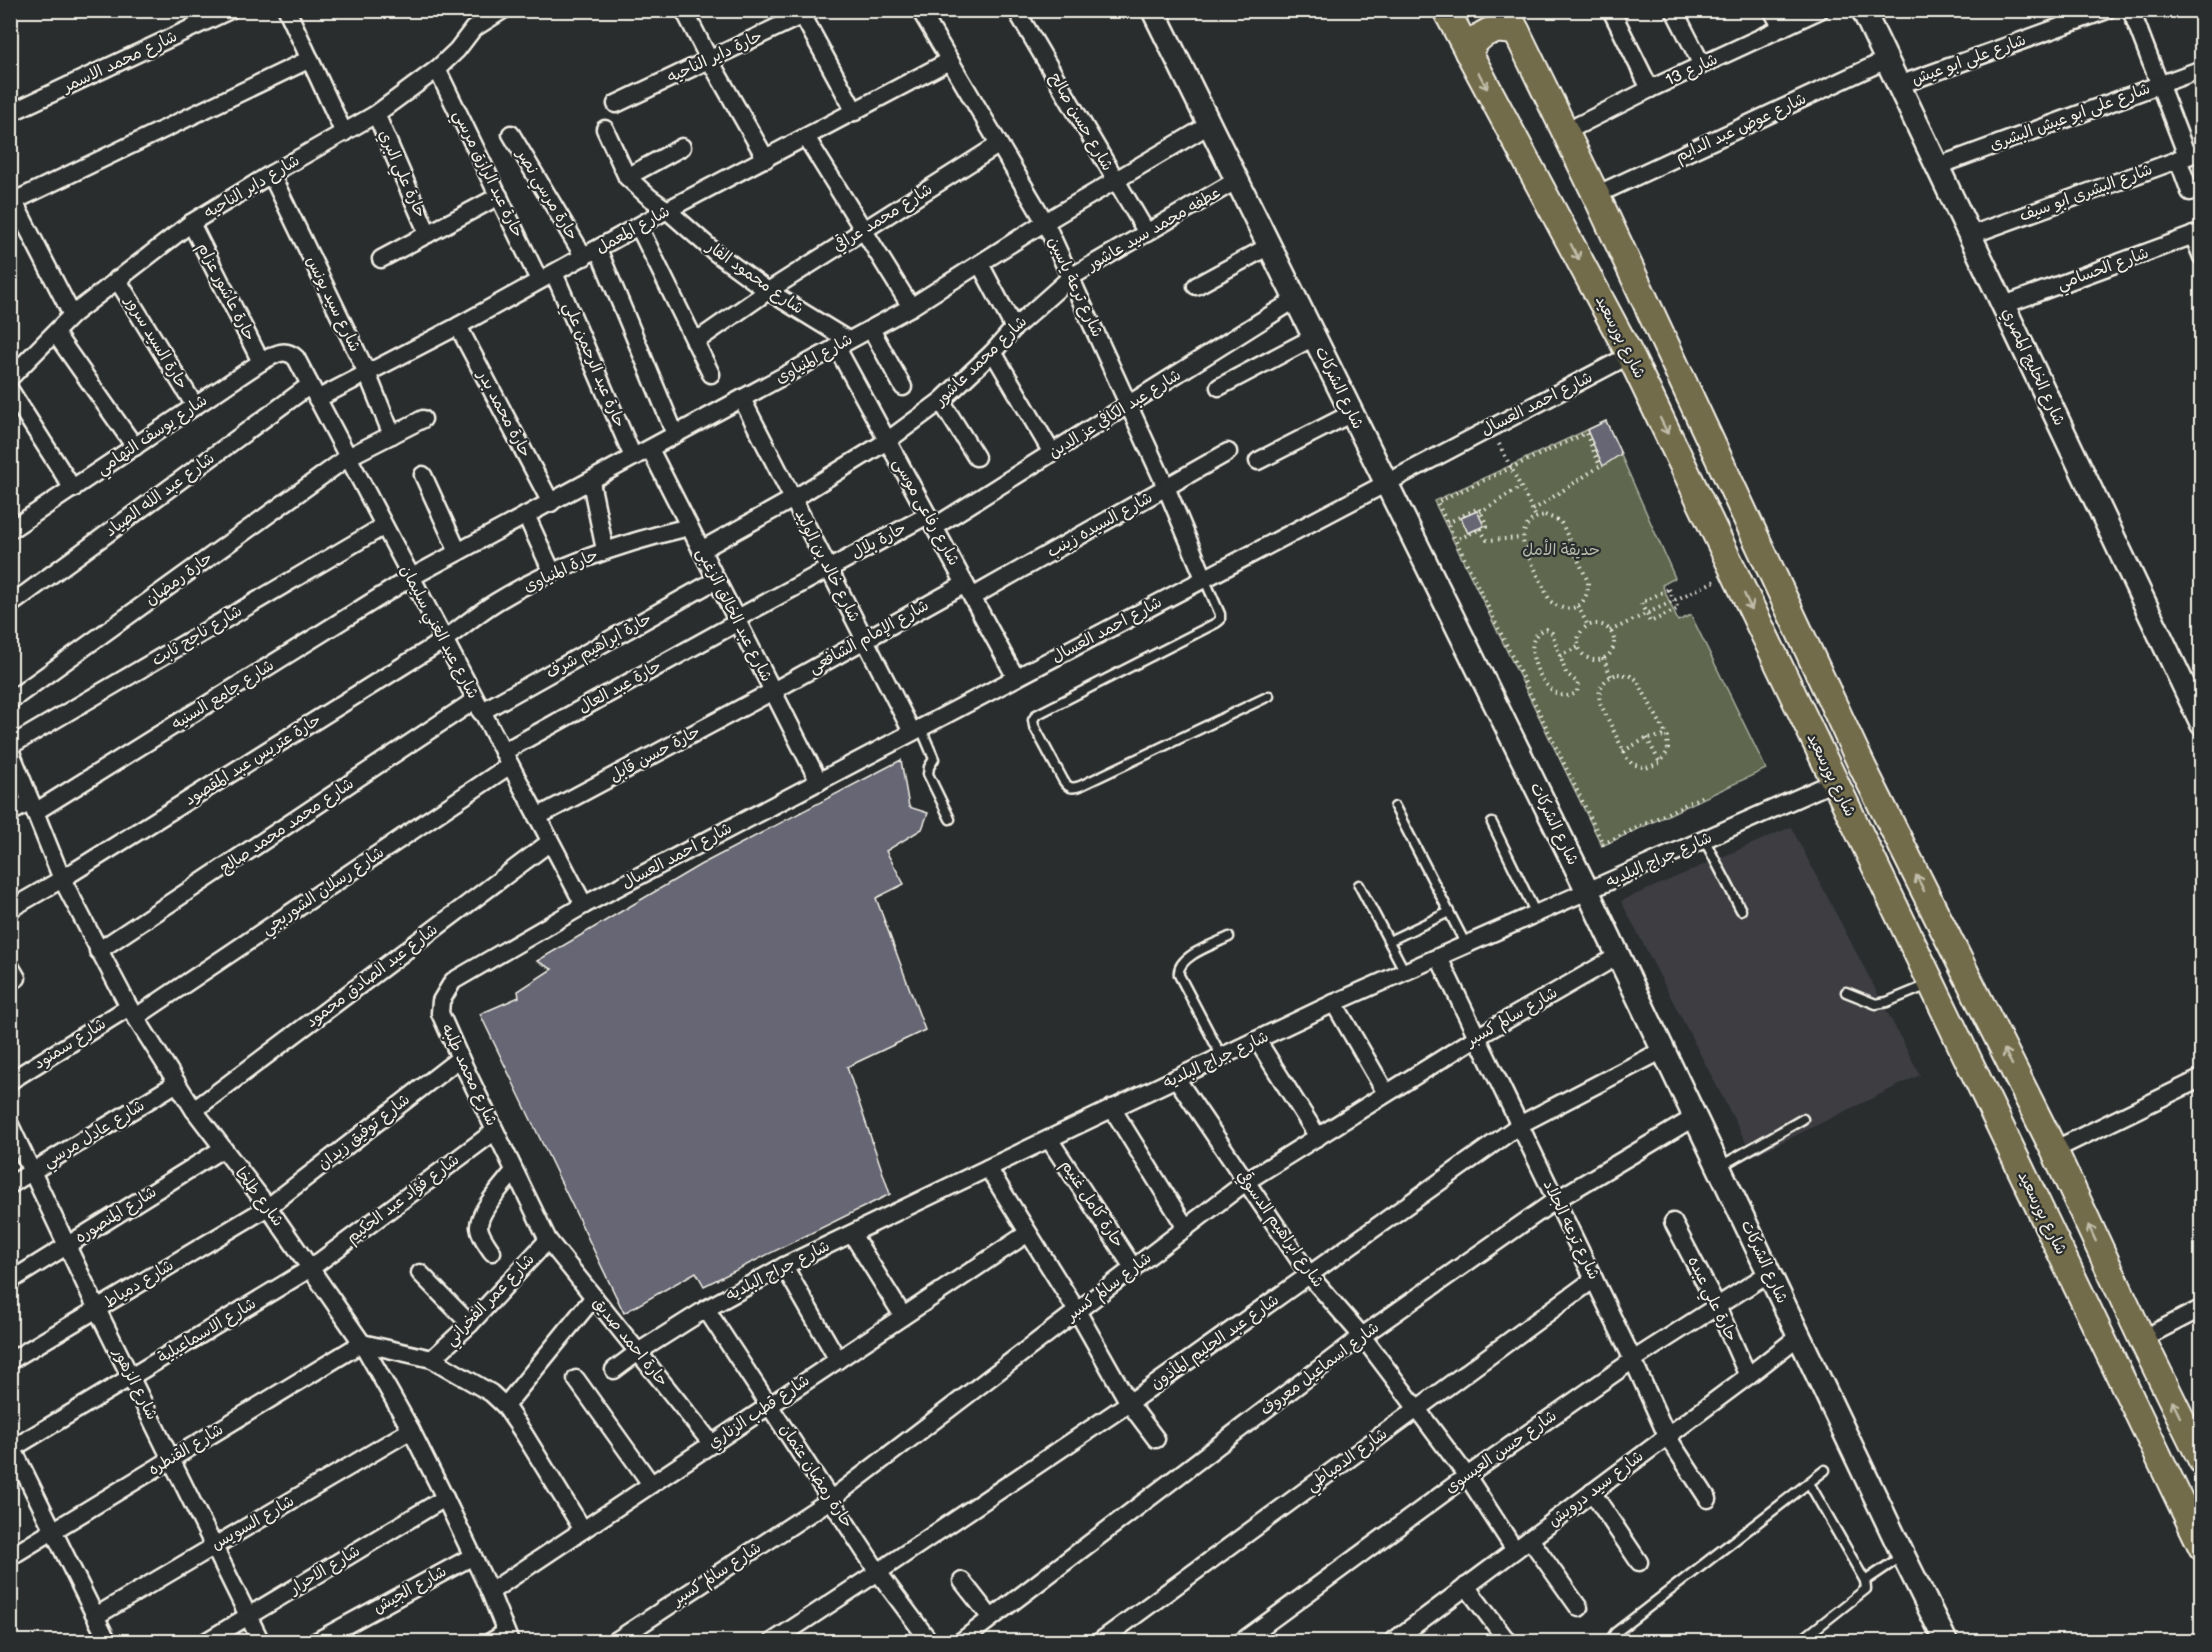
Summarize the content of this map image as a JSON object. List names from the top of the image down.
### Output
{
  "streets": {
    "main road": ["شارع بورسعيد", "شارع الخليج المصري", "شارع الشركات"],
    "street": [
      "حارة داير الناحيه",
      "شارع على ابو عيش",
      "شارع محمد الاسمر",
      "شارع 13",
      "شارع على ابو عيش البشرى",
      "شارع حسن صالح",
      "شارع عوض عبد الدايم",
      "حارة علي البري",
      "حارة عبد الرازق مرسي",
      "شارع داير الناحيه",
      "شارع البشرى ابو سيف",
      "حارة مرسي نصر",
      "شارع محمد عراقي",
      "عطفه محمد سيد عاشور",
      "شارع المعمل",
      "شارع الحسامي",
      "شارع محمود الفار",
      "شارع ترعة ياسين",
      "حارة عاشور عزام",
      "شارع سيد يونس",
      "حارة السيد سرور",
      "شارع المنياوى",
      "شارع محمد عاشور",
      "حارة عبد الرحمن علي",
      "شارع احمد العسال",
      "حارة محمد بدر",
      "شارع عبد الكافي عز الدين",
      "شارع يوسف التهامي",
      "شارع عبد الله الصياد",
      "شارع رفاعى موسى",
      "شارع السيده زينب",
      "حارة بلال",
      "شارع خالد بن الوليد",
      "حارة المنياوى",
      "حارة رمضان",
      "شارع عبد الخالق الزغبى",
      "شارع عبد الغني سليمان",
      "شارع ناجح ثابت",
      "شارع الإمام الشافعى",
      "حارة ابراهيم شرف",
      "حارة عبد العال",
      "شارع جامع السنيه",
      "حارة حسن قابل",
      "حارة عتريس عبد المقصود",
      "شارع محمد محمد صالح",
      "شارع جراج البلديه",
      "شارع رسلان الشوربجي",
      "شارع عبد الصادق محمود",
      "شارع سالم كسبر",
      "شارع سمنود",
      "شارع محمد طلبه",
      "شارع توفيق زيدان",
      "شارع عادل مرسي",
      "شارع طلخا",
      "شارع فؤاد عبد الحكيم",
      "حارة كامل غنيم",
      "شارع المنصوره",
      "شارع ابراهيم الدسوقي",
      "شارع ترعه الجلاد",
      "شارع دمياط",
      "حارة علي عبده",
      "شارع عمر الفخراني",
      "شارع الاسماعيلية",
      "حارة احمد صديق",
      "شارع عبد الحليم المأذون",
      "شارع اسماعيل معروف",
      "شارع الزهور",
      "شارع قطب الزناري",
      "شارع القنطره",
      "شارع حسن العيسوى",
      "شارع الدمياطي",
      "حارة رمضان عثمان",
      "شارع سيد درويش",
      "شارع السويس",
      "شارع الاحرار",
      "شارع الجيش"
    ]
  },
  "crossings": [
    ["شارع على ابو عيش", "شارع الخليج المصري"],
    ["شارع 13", "شارع بورسعيد"],
    ["شارع على ابو عيش البشرى", "شارع الخليج المصري"],
    ["شارع حسن صالح", "عطفه محمد سيد عاشور"],
    ["شارع حسن صالح", "شارع المنياوى"],
    ["شارع عوض عبد الدايم", "شارع بورسعيد"],
    ["شارع عوض عبد الدايم", "شارع الخليج المصري"],
    ["حارة علي البري", "حارة عبد الرازق مرسي"],
    ["حارة علي البري", "شارع داير الناحيه"],
    ["حارة عبد الرازق مرسي", "شارع داير الناحيه"],
    ["حارة عبد الرازق مرسي", "شارع المعمل"],
    ["شارع داير الناحيه", "حارة عاشور عزام"],
    ["شارع داير الناحيه", "شارع سيد يونس"],
    ["شارع داير الناحيه", "حارة السيد سرور"],
    ["شارع البشرى ابو سيف", "شارع الخليج المصري"],
    ["حارة مرسي نصر", "شارع المعمل"],
    ["حارة مرسي نصر", "شارع المنياوى"],
    ["شارع محمد عراقي", "شارع محمود الفار"],
    ["شارع محمد عراقي", "شارع ترعة ياسين"],
    ["عطفه محمد سيد عاشور", "شارع ترعة ياسين"],
    ["عطفه محمد سيد عاشور", "شارع محمد عاشور"],
    ["عطفه محمد سيد عاشور", "شارع الشركات"],
    ["شارع المعمل", "شارع محمود الفار"],
    ["شارع المعمل", "شارع ترعة ياسين"],
    ["شارع المعمل", "شارع سيد يونس"],
    ["شارع المعمل", "حارة عبد الرحمن علي"],
    ["شارع المعمل", "حارة محمد بدر"],
    ["شارع المعمل", "شارع عبد الله الصياد"],
    ["شارع المعمل", "شارع عبد الغني سليمان"],
    ["شارع الحسامي", "شارع الخليج المصري"],
    ["شارع محمود الفار", "شارع المنياوى"],
    ["شارع محمود الفار", "شارع رفاعى موسى"],
    ["شارع ترعة ياسين", "شارع المنياوى"],
    ["شارع ترعة ياسين", "شارع محمد عاشور"],
    ["شارع ترعة ياسين", "شارع احمد العسال"],
    ["شارع ترعة ياسين", "شارع عبد الكافي عز الدين"],
    ["شارع ترعة ياسين", "شارع السيده زينب"],
    ["حارة عاشور عزام", "شارع يوسف التهامي"],
    ["شارع سيد يونس", "حارة رمضان"],
    ["شارع بورسعيد", "شارع احمد العسال"],
    ["شارع بورسعيد", "شارع جراج البلديه"],
    ["حارة السيد سرور", "شارع يوسف التهامي"],
    ["شارع المنياوى", "حارة عبد الرحمن علي"],
    ["شارع المنياوى", "شارع الشركات"],
    ["شارع المنياوى", "حارة محمد بدر"],
    ["شارع المنياوى", "شارع رفاعى موسى"],
    ["شارع المنياوى", "شارع خالد بن الوليد"],
    ["شارع المنياوى", "شارع عبد الخالق الزغبى"],
    ["شارع المنياوى", "شارع عبد الغني سليمان"],
    ["شارع المنياوى", "شارع جامع السنيه"],
    ["شارع محمد عاشور", "شارع رفاعى موسى"],
    ["شارع محمد عاشور", "شارع خالد بن الوليد"],
    ["شارع محمد عاشور", "شارع عبد الخالق الزغبى"],
    ["شارع الشركات", "شارع احمد العسال"],
    ["شارع الشركات", "شارع عبد الكافي عز الدين"],
    ["شارع الشركات", "شارع جراج البلديه"],
    ["شارع الشركات", "شارع سالم كسبر"],
    ["شارع الشركات", "شارع عبد الحليم المأذون"],
    ["شارع الشركات", "شارع اسماعيل معروف"],
    ["شارع الشركات", "شارع حسن العيسوى"],
    ["شارع الشركات", "شارع سيد درويش"],
    ["شارع احمد العسال", "شارع رفاعى موسى"],
    ["شارع احمد العسال", "شارع خالد بن الوليد"],
    ["شارع احمد العسال", "شارع عبد الخالق الزغبى"],
    ["شارع احمد العسال", "شارع عبد الغني سليمان"],
    ["شارع احمد العسال", "شارع محمد طلبه"],
    ["شارع عبد الكافي عز الدين", "شارع رفاعى موسى"],
    ["شارع عبد الكافي عز الدين", "حارة بلال"],
    ["شارع يوسف التهامي", "شارع عبد الغني سليمان"],
    ["شارع عبد الله الصياد", "شارع عبد الغني سليمان"],
    ["شارع رفاعى موسى", "شارع السيده زينب"],
    ["شارع رفاعى موسى", "حارة بلال"],
    ["شارع رفاعى موسى", "شارع الإمام الشافعى"],
    ["شارع السيده زينب", "شارع الإمام الشافعى"],
    ["حارة بلال", "شارع خالد بن الوليد"],
    ["حارة بلال", "شارع عبد الخالق الزغبى"],
    ["حارة بلال", "حارة عبد العال"],
    ["شارع خالد بن الوليد", "شارع الإمام الشافعى"],
    ["حارة المنياوى", "شارع عبد الخالق الزغبى"],
    ["حارة المنياوى", "شارع عبد الغني سليمان"],
    ["حارة المنياوى", "حارة عتريس عبد المقصود"],
    ["حارة رمضان", "شارع عبد الغني سليمان"],
    ["شارع عبد الخالق الزغبى", "شارع الإمام الشافعى"],
    ["شارع عبد الخالق الزغبى", "حارة ابراهيم شرف"],
    ["شارع عبد الخالق الزغبى", "حارة عبد العال"],
    ["شارع عبد الخالق الزغبى", "حارة حسن قابل"],
    ["شارع عبد الغني سليمان", "شارع ناجح ثابت"],
    ["شارع عبد الغني سليمان", "حارة ابراهيم شرف"],
    ["شارع عبد الغني سليمان", "حارة عبد العال"],
    ["شارع عبد الغني سليمان", "شارع جامع السنيه"],
    ["شارع عبد الغني سليمان", "حارة حسن قابل"],
    ["شارع عبد الغني سليمان", "حارة عتريس عبد المقصود"],
    ["شارع عبد الغني سليمان", "شارع محمد محمد صالح"],
    ["شارع عبد الغني سليمان", "شارع رسلان الشوربجي"],
    ["شارع عبد الغني سليمان", "شارع عبد الصادق محمود"],
    ["شارع عبد الغني سليمان", "شارع محمد طلبه"],
    ["شارع ناجح ثابت", "شارع طلخا"],
    ["شارع الإمام الشافعى", "حارة حسن قابل"],
    ["حارة ابراهيم شرف", "شارع محمد محمد صالح"],
    ["حارة عبد العال", "شارع رسلان الشوربجي"],
    ["شارع جامع السنيه", "شارع طلخا"],
    ["حارة عتريس عبد المقصود", "شارع طلخا"],
    ["شارع محمد محمد صالح", "شارع طلخا"],
    ["شارع جراج البلديه", "حارة كامل غنيم"],
    ["شارع جراج البلديه", "شارع ابراهيم الدسوقي"],
    ["شارع جراج البلديه", "شارع ترعه الجلاد"],
    ["شارع جراج البلديه", "حارة احمد صديق"],
    ["شارع جراج البلديه", "حارة رمضان عثمان"],
    ["شارع رسلان الشوربجي", "شارع سمنود"],
    ["شارع رسلان الشوربجي", "شارع طلخا"],
    ["شارع عبد الصادق محمود", "شارع طلخا"],
    ["شارع سالم كسبر", "حارة كامل غنيم"],
    ["شارع سالم كسبر", "شارع ابراهيم الدسوقي"],
    ["شارع سالم كسبر", "شارع ترعه الجلاد"],
    ["شارع سالم كسبر", "حارة رمضان عثمان"],
    ["شارع سمنود", "شارع طلخا"],
    ["شارع محمد طلبه", "شارع توفيق زيدان"],
    ["شارع محمد طلبه", "شارع فؤاد عبد الحكيم"],
    ["شارع محمد طلبه", "شارع عمر الفخراني"],
    ["شارع محمد طلبه", "حارة احمد صديق"],
    ["شارع توفيق زيدان", "شارع طلخا"],
    ["شارع توفيق زيدان", "شارع دمياط"],
    ["شارع عادل مرسي", "شارع طلخا"],
    ["شارع عادل مرسي", "شارع الزهور"],
    ["شارع طلخا", "شارع فؤاد عبد الحكيم"],
    ["شارع طلخا", "شارع المنصوره"],
    ["شارع طلخا", "شارع دمياط"],
    ["شارع طلخا", "شارع الاسماعيلية"],
    ["شارع طلخا", "شارع قطب الزناري"],
    ["شارع طلخا", "شارع القنطره"],
    ["شارع طلخا", "شارع السويس"],
    ["شارع طلخا", "شارع الاحرار"],
    ["شارع طلخا", "شارع الجيش"],
    ["شارع فؤاد عبد الحكيم", "شارع الاسماعيلية"],
    ["شارع المنصوره", "شارع الزهور"],
    ["شارع ابراهيم الدسوقي", "شارع عبد الحليم المأذون"],
    ["شارع ابراهيم الدسوقي", "شارع اسماعيل معروف"],
    ["شارع ابراهيم الدسوقي", "شارع حسن العيسوى"],
    ["شارع ابراهيم الدسوقي", "شارع الدمياطي"],
    ["شارع ابراهيم الدسوقي", "شارع سيد درويش"],
    ["شارع ترعه الجلاد", "شارع عبد الحليم المأذون"],
    ["شارع ترعه الجلاد", "شارع اسماعيل معروف"],
    ["شارع ترعه الجلاد", "شارع حسن العيسوى"],
    ["شارع ترعه الجلاد", "شارع الدمياطي"],
    ["شارع ترعه الجلاد", "شارع سيد درويش"],
    ["شارع دمياط", "شارع الزهور"],
    ["حارة علي عبده", "شارع حسن العيسوى"],
    ["حارة علي عبده", "شارع سيد درويش"],
    ["شارع عمر الفخراني", "حارة احمد صديق"],
    ["شارع الاسماعيلية", "شارع الزهور"],
    ["حارة احمد صديق", "شارع قطب الزناري"],
    ["شارع عبد الحليم المأذون", "حارة رمضان عثمان"],
    ["شارع الزهور", "شارع القنطره"],
    ["شارع الزهور", "شارع السويس"],
    ["شارع الزهور", "شارع الاحرار"],
    ["شارع قطب الزناري", "حارة رمضان عثمان"]
  ],
  "parks": ["حديقة الأمل"]
}
